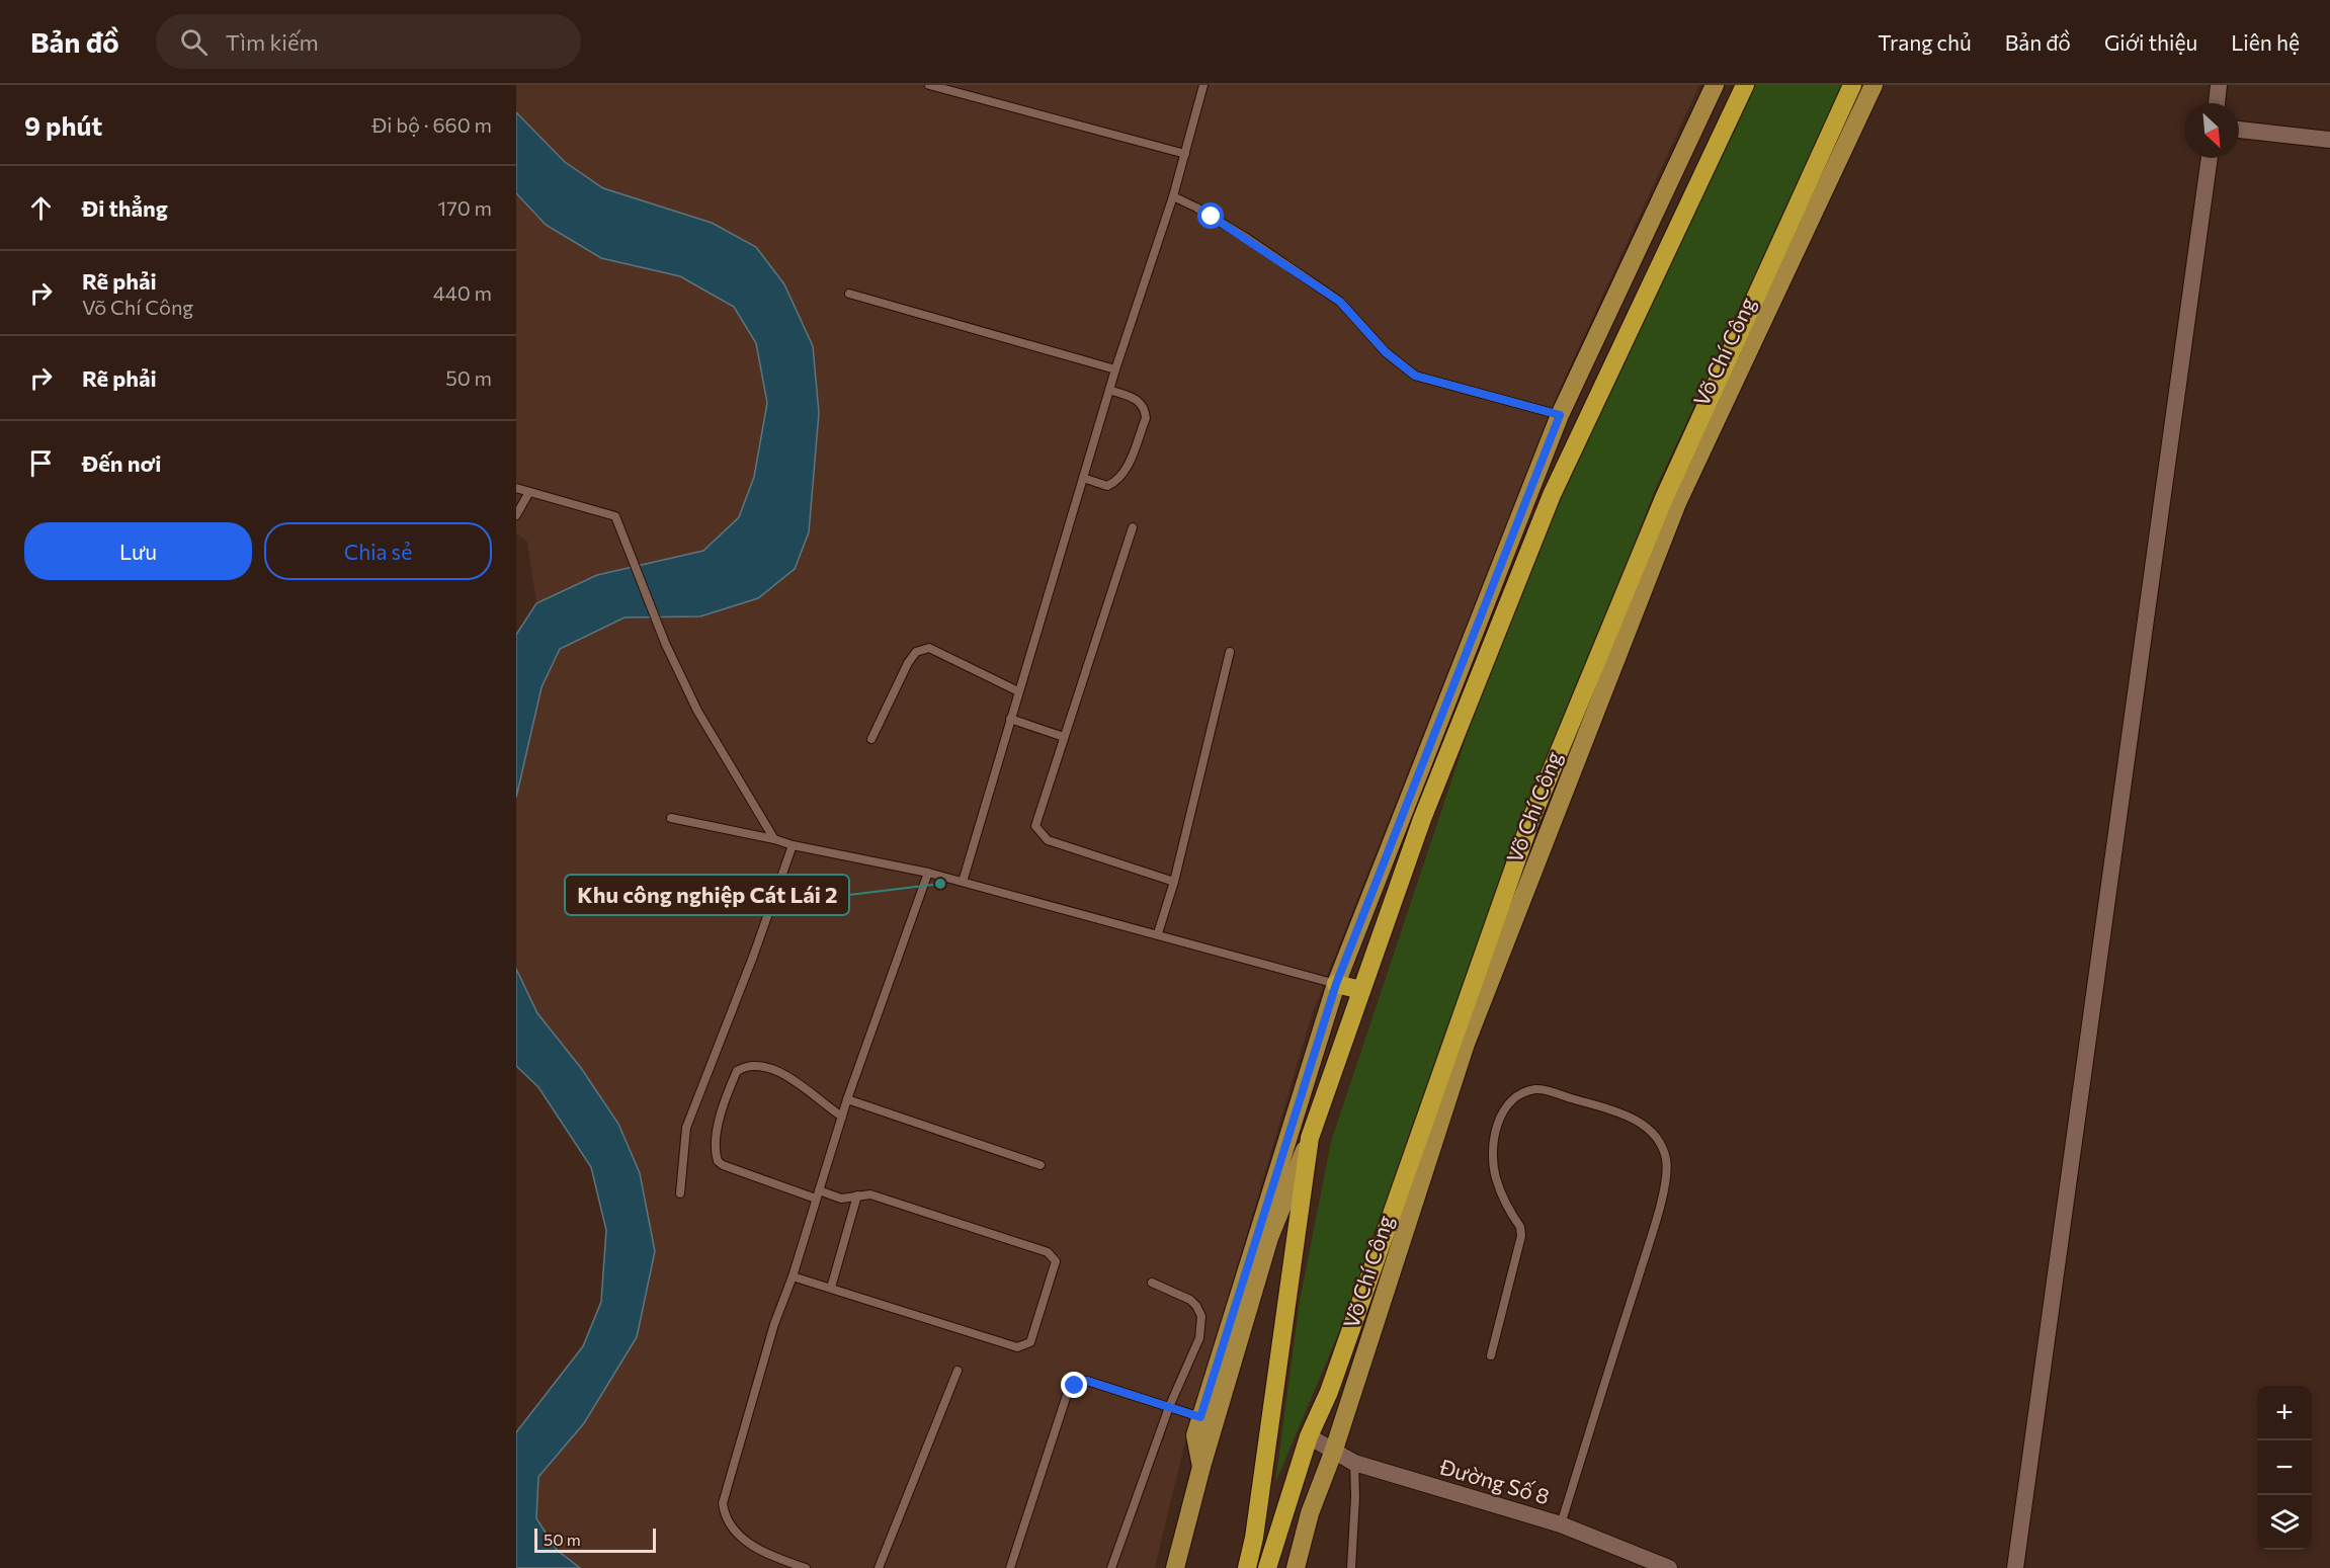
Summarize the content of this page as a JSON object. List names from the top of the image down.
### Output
{
  "streets": {
    "highway": ["Võ Chí Công"],
    "street": ["Đường Số 8"]
  },
  "crossings": [
    ["Võ Chí Công", "Đường Số 8"]
  ],
  "places": ["Khu công nghiệp Cát Lái 2"],
  "scale_bar": "50 m",
  "north": "bottom right",
  "page": {
    "header": "Bản đồ",
    "search": "Tìm kiếm",
    "nav": [
      "Trang chủ",
      "Bản đồ",
      "Giới thiệu",
      "Liên hệ"
    ],
    "heading": ["9 phút", "Đi bộ · 660 m"],
    "list": [
      ["Đi thẳng", "170 m"],
      ["Rẽ phải", "Võ Chí Công", "440 m"],
      ["Rẽ phải", "50 m"],
      "Đến nơi"
    ],
    "buttons": ["Lưu", "Chia sẻ"],
    "map_buttons": ["+", "−"],
    "scale": "50 m"
  }
}
